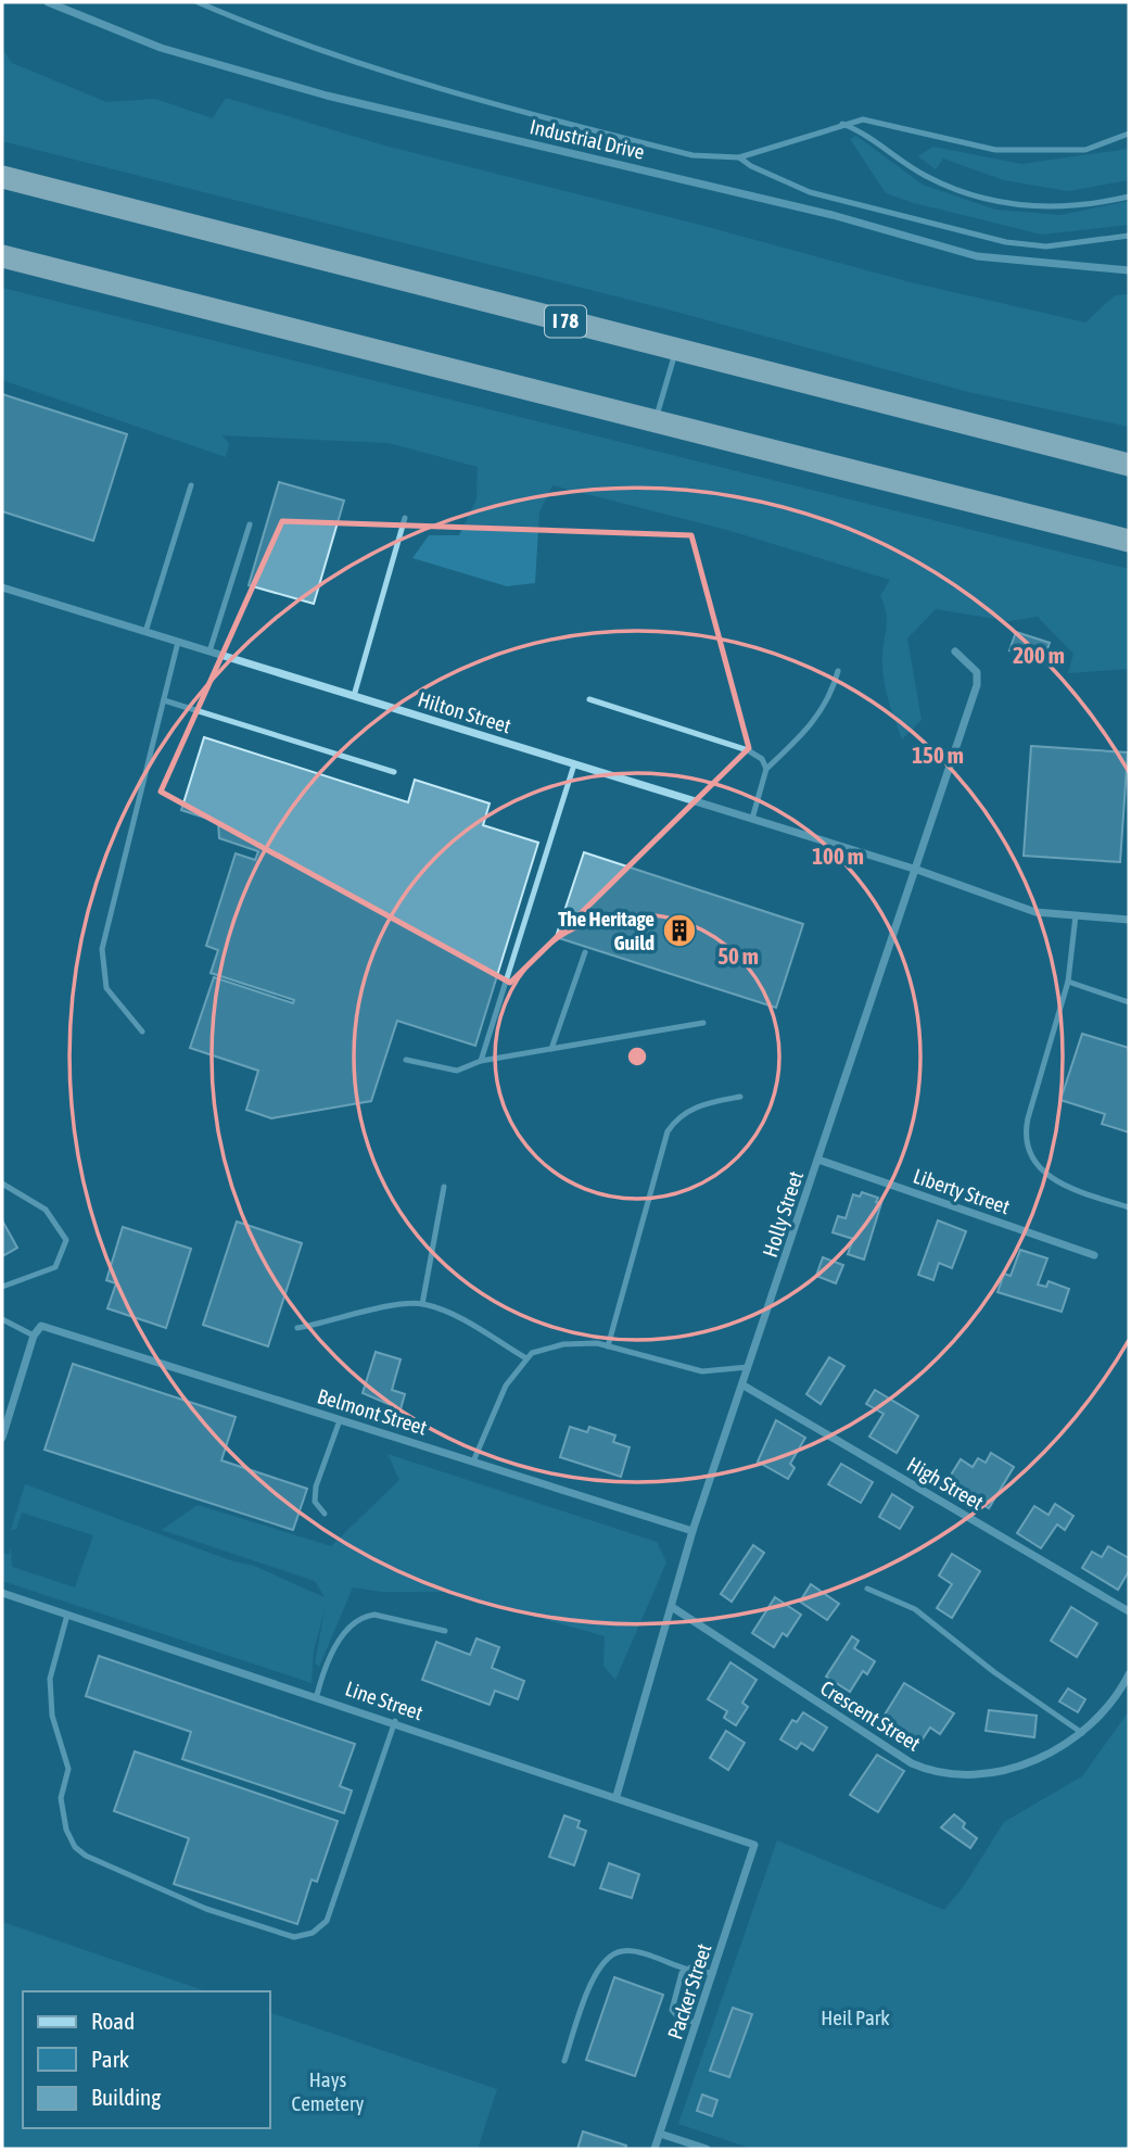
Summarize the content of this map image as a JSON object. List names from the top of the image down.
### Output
{
  "streets": {
    "highway": ["I 78"],
    "street": [
      "Industrial Drive",
      "Hilton Street",
      "Liberty Street",
      "Holly Street",
      "Belmont Street",
      "High Street",
      "Line Street",
      "Crescent Street",
      "Packer Street"
    ]
  },
  "crossings": [
    ["Hilton Street", "Holly Street"],
    ["Liberty Street", "Holly Street"],
    ["Holly Street", "Belmont Street"],
    ["Holly Street", "High Street"],
    ["Holly Street", "Line Street"],
    ["Holly Street", "Crescent Street"],
    ["Line Street", "Packer Street"]
  ],
  "parks": ["Heil Park", "Hays Cemetery"],
  "places": {
    "building": ["The Heritage Guild"]
  },
  "legend": ["Road", "Park", "Building"],
  "rings": [
    "200 m",
    "150 m",
    "100 m",
    "50 m"
  ]
}
